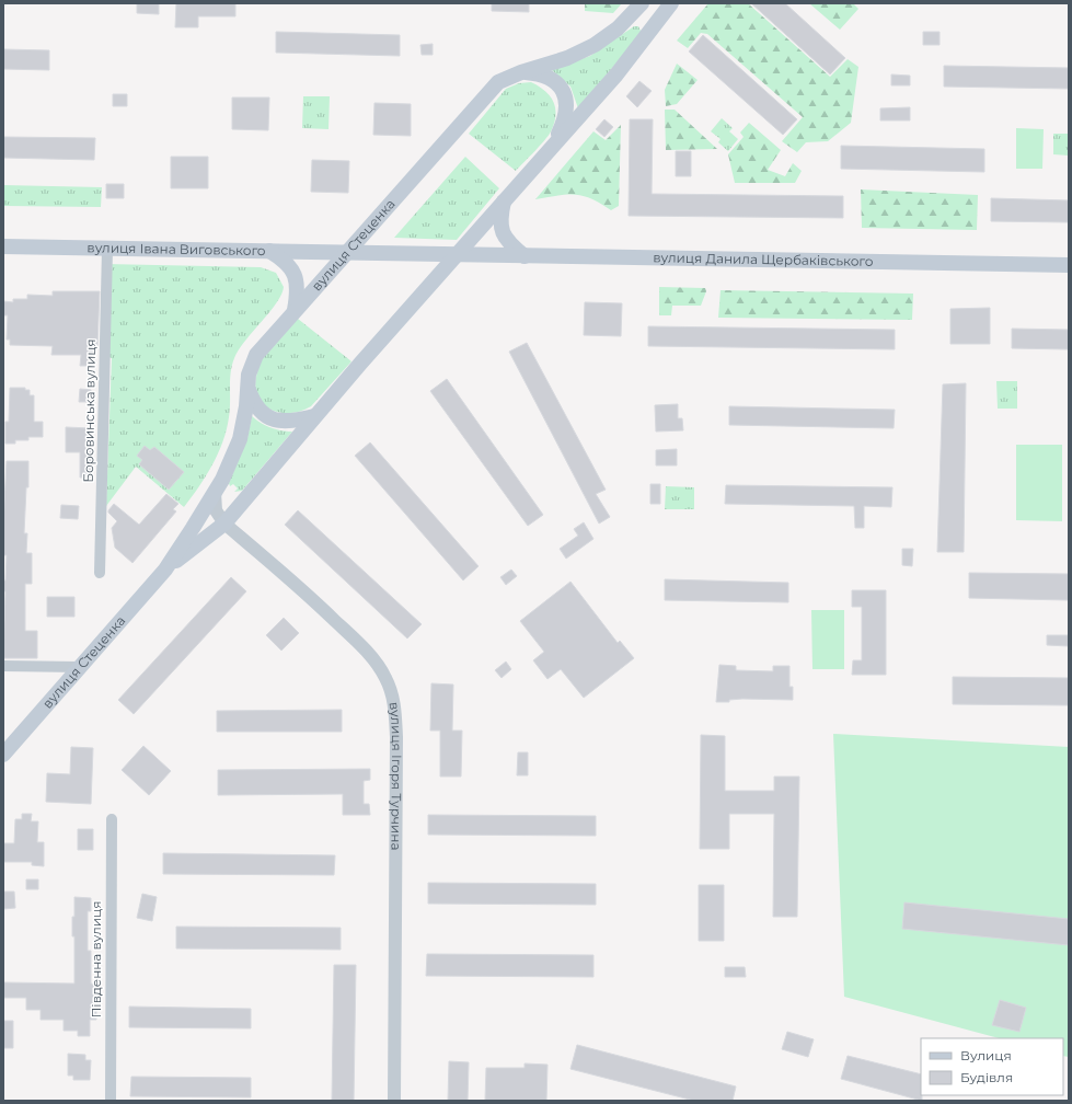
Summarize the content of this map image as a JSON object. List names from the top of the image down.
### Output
{
  "streets": {
    "main road": ["вулиця Стеценка", "вулиця Івана Виговського", "вулиця Данила Щербаківського"],
    "street": ["Боровинська вулиця", "вулиця Ігоря Турчина", "Південна вулиця"]
  },
  "crossings": [
    ["вулиця Стеценка", "вулиця Івана Виговського"],
    ["вулиця Стеценка", "вулиця Данила Щербаківського"],
    ["вулиця Стеценка", "вулиця Ігоря Турчина"],
    ["вулиця Івана Виговського", "вулиця Данила Щербаківського"],
    ["вулиця Івана Виговського", "Боровинська вулиця"]
  ],
  "legend": ["Вулиця", "Будівля"]
}
